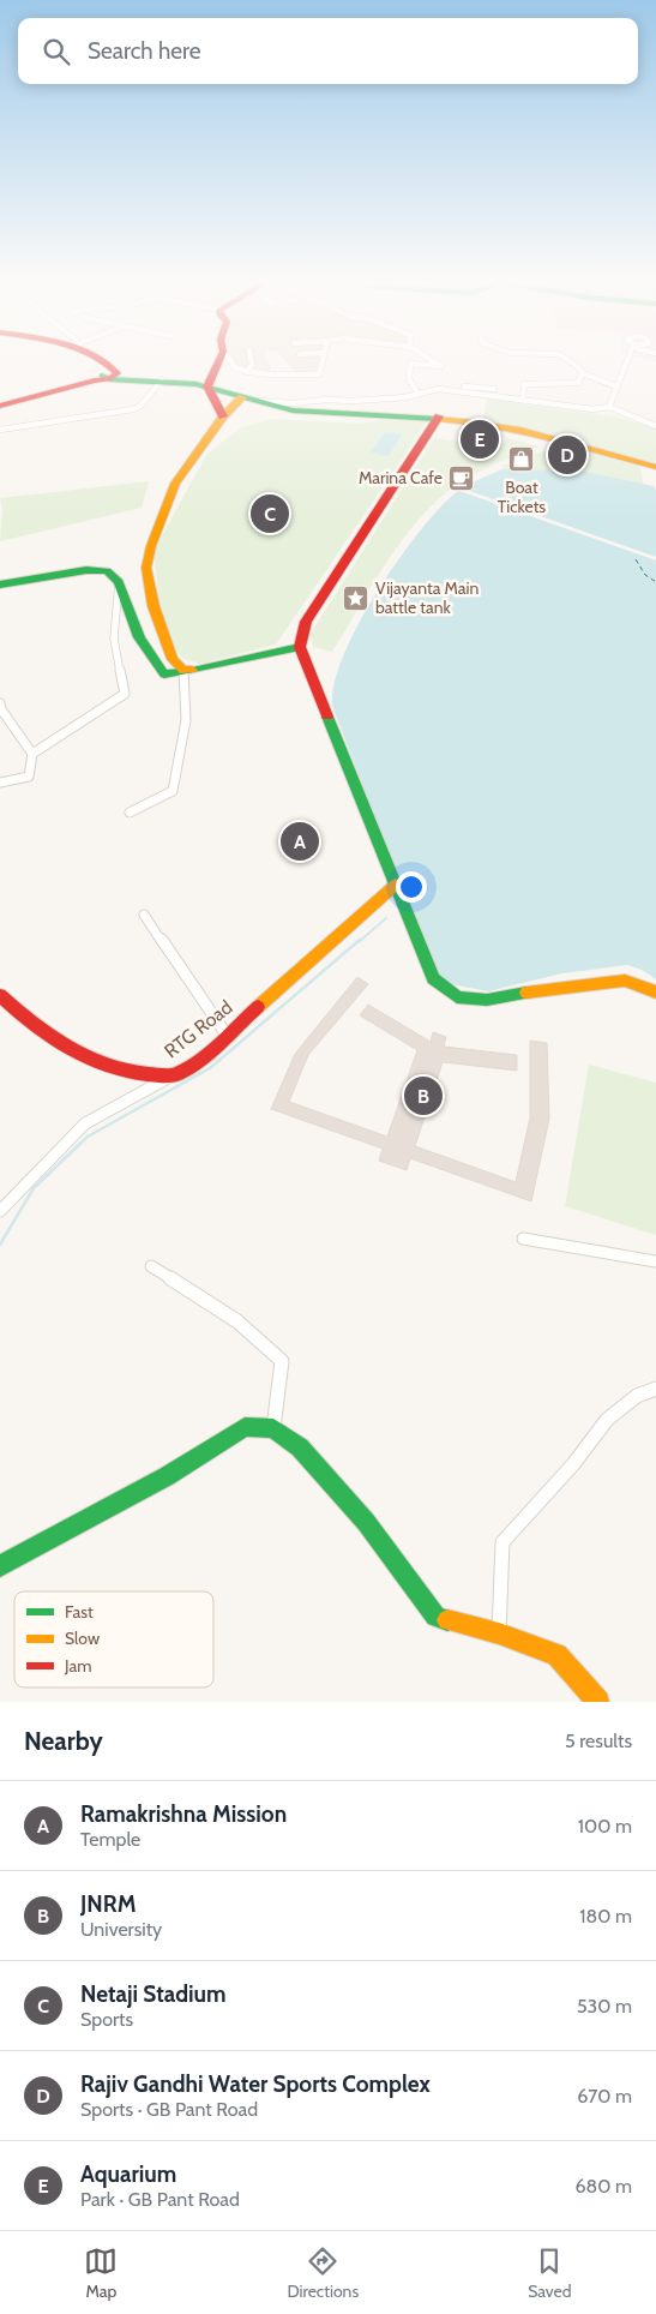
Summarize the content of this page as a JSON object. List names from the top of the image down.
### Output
{
  "streets": {
    "street": ["RTG Road"]
  },
  "places": {
    "shop": ["Boat Tickets"],
    "cafe": ["Marina Cafe"],
    "place": ["Vijayanta Main battle tank"]
  },
  "legend": ["Fast", "Slow", "Jam"],
  "page": {
    "search": "Search here",
    "pins": [
      "E",
      "D",
      "C",
      "A",
      "B"
    ],
    "heading": ["Nearby", "5 results"],
    "list": [
      {
        "mark": "A",
        "name": "Ramakrishna Mission",
        "note": "Temple",
        "value": "100 m"
      },
      {
        "mark": "B",
        "name": "JNRM",
        "note": "University",
        "value": "180 m"
      },
      {
        "mark": "C",
        "name": "Netaji Stadium",
        "note": "Sports",
        "value": "530 m"
      },
      {
        "mark": "D",
        "name": "Rajiv Gandhi Water Sports Complex",
        "note": "Sports · GB Pant Road",
        "value": "670 m"
      },
      {
        "mark": "E",
        "name": "Aquarium",
        "note": "Park · GB Pant Road",
        "value": "680 m"
      }
    ],
    "nav": ["Map", "Directions", "Saved"]
  }
}
